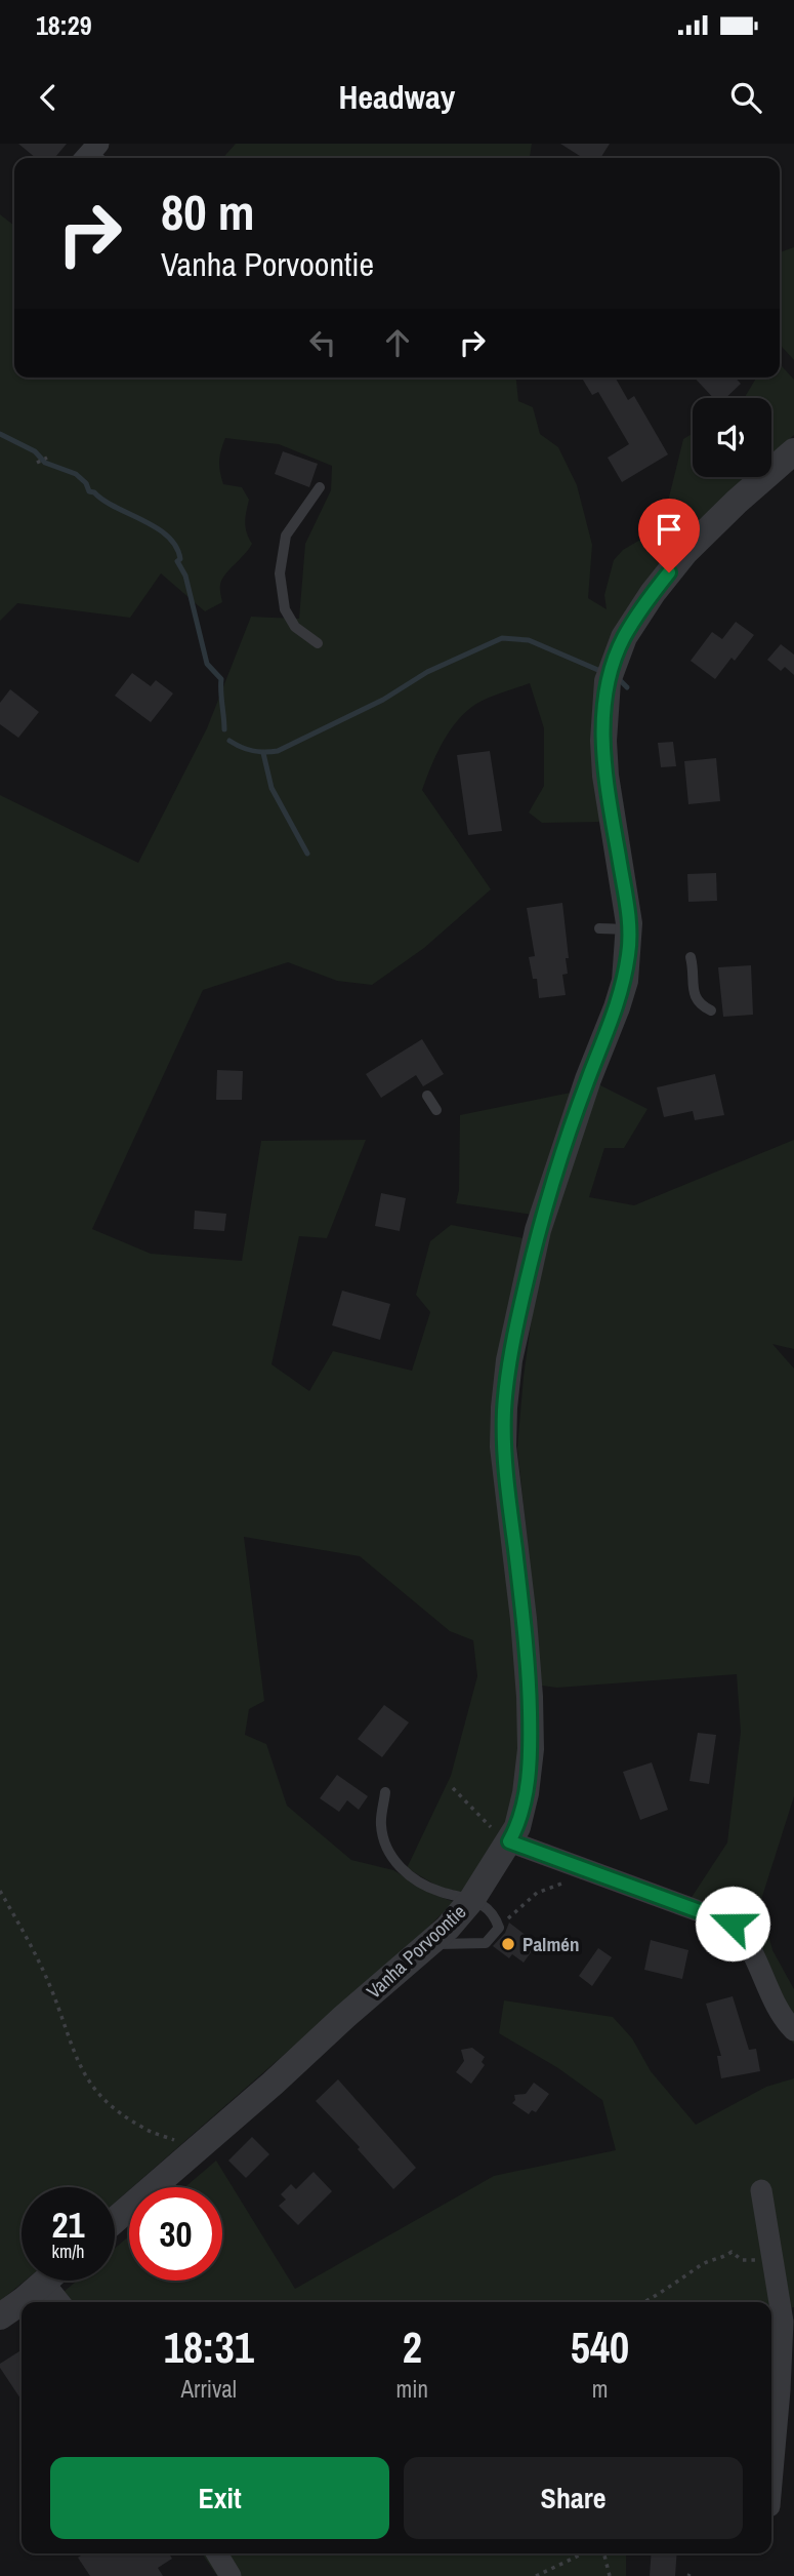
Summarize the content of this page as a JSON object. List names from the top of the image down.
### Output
{
  "streets": {
    "street": ["Vanha Porvoontie"]
  },
  "places": ["Palmén"],
  "page": {
    "status": "18:29",
    "header": "Headway",
    "turn": ["80 m", "Vanha Porvoontie"],
    "speed": "21 km/h",
    "limit": "30",
    "eta": [
      "18:31",
      "Arrival",
      "2",
      "min",
      "540",
      "m"
    ],
    "buttons": ["Exit", "Share"]
  }
}
